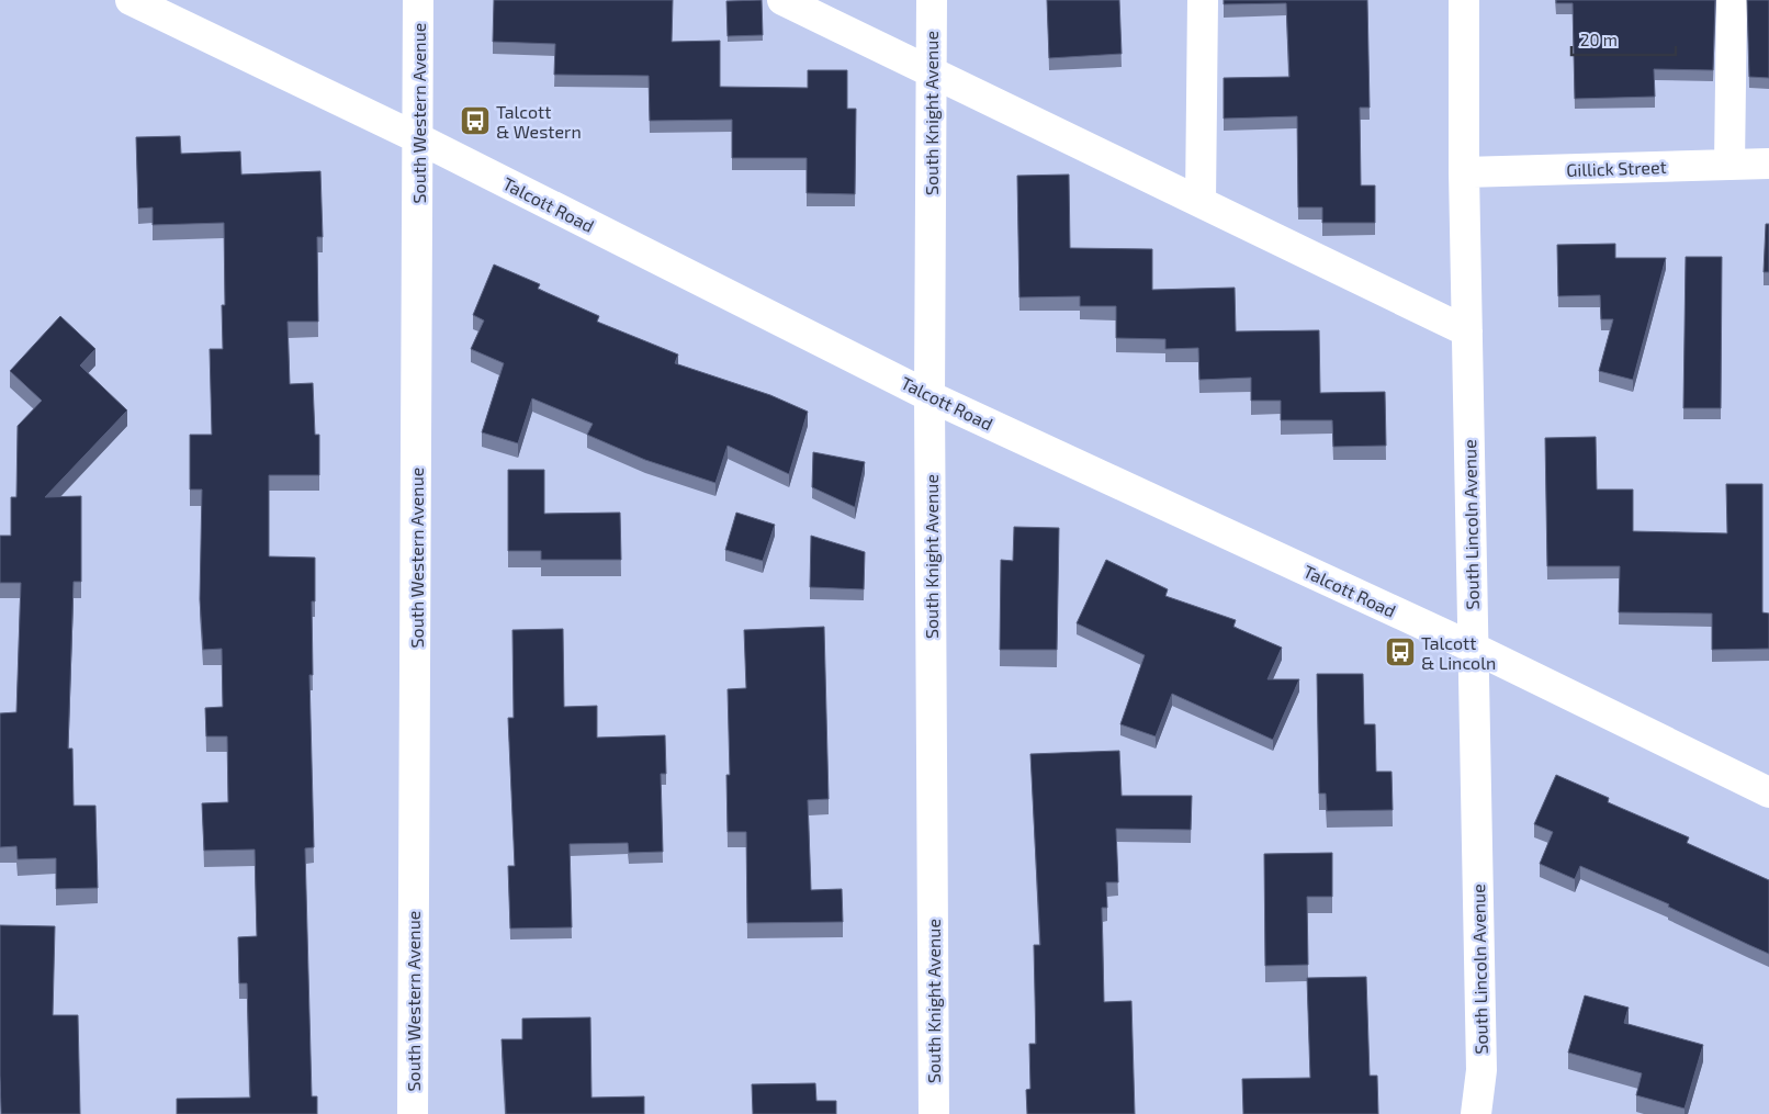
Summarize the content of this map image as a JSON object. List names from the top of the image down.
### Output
{
  "streets": {
    "street": [
      "South Western Avenue",
      "South Knight Avenue",
      "Gillick Street",
      "Talcott Road",
      "South Lincoln Avenue"
    ]
  },
  "crossings": [
    ["South Western Avenue", "Talcott Road"],
    ["South Knight Avenue", "Talcott Road"],
    ["Gillick Street", "South Lincoln Avenue"],
    ["Talcott Road", "South Lincoln Avenue"]
  ],
  "places": {
    "bus stop": ["Talcott & Western", "Talcott & Lincoln"]
  },
  "scale_bar": "20 m"
}
